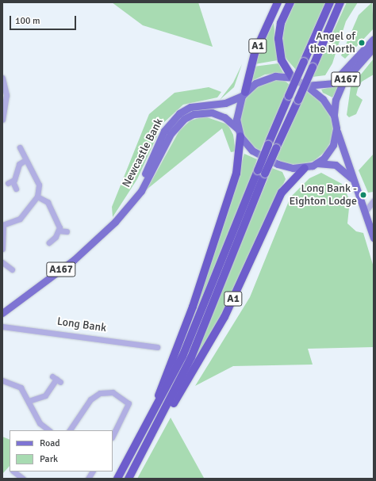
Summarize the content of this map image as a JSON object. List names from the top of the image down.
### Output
{
  "streets": {
    "highway": ["A1"],
    "main road": ["A167", "Newcastle Bank"],
    "street": ["Long Bank"]
  },
  "crossings": [
    ["A1", "A167"],
    ["A1", "Newcastle Bank"],
    ["A167", "Newcastle Bank"]
  ],
  "places": ["Angel of the North", "Long Bank - Eighton Lodge"],
  "legend": ["Road", "Park"],
  "scale_bar": "100 m"
}
